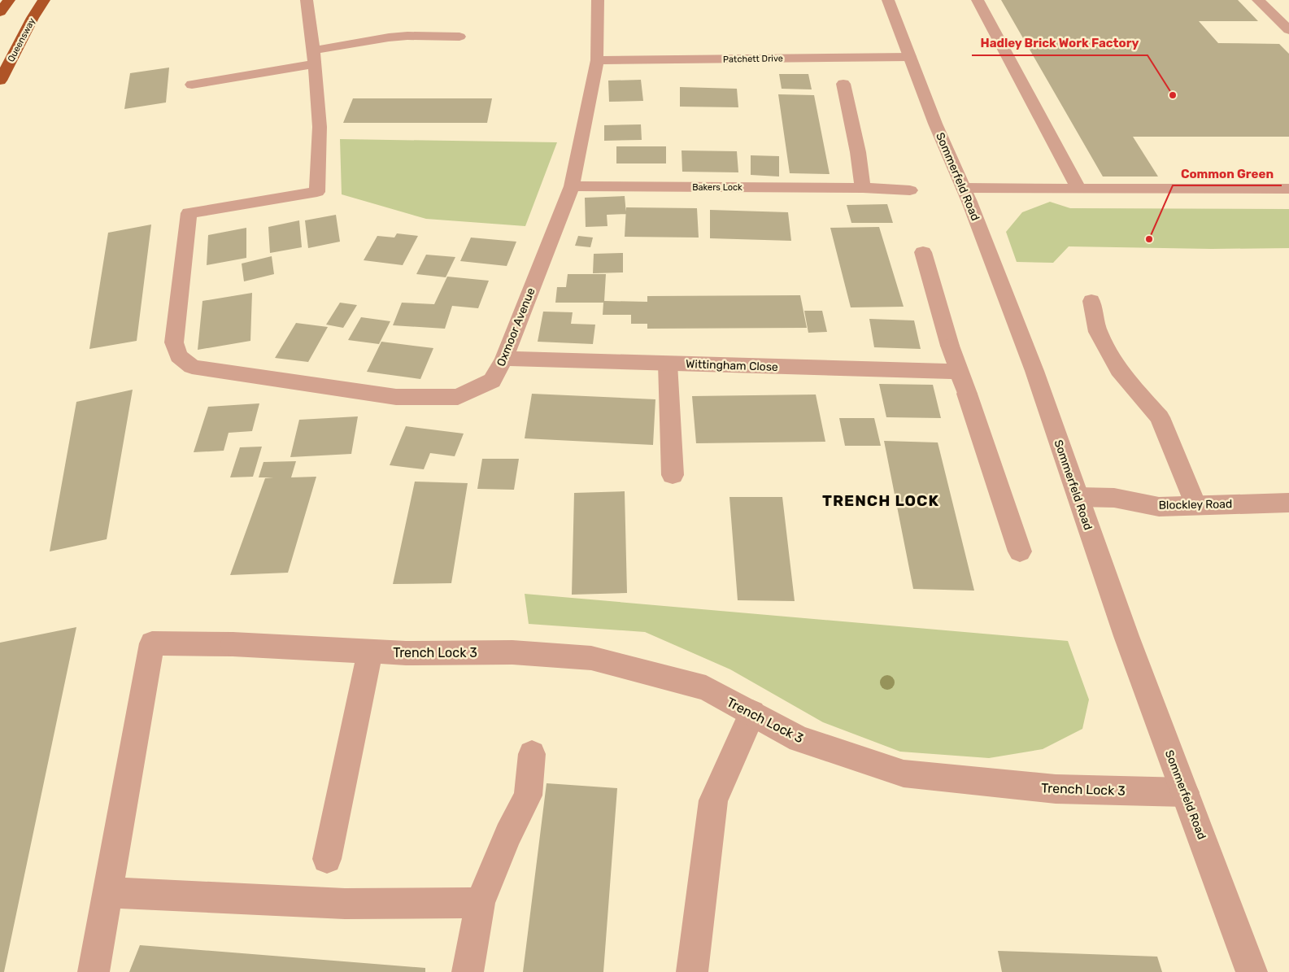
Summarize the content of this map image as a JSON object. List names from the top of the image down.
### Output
{
  "streets": {
    "highway": ["Queensway"],
    "street": [
      "Patchett Drive",
      "Sommerfeld Road",
      "Bakers Lock",
      "Oxmoor Avenue",
      "Wittingham Close",
      "Blockley Road",
      "Trench Lock 3"
    ]
  },
  "crossings": [
    ["Patchett Drive", "Sommerfeld Road"],
    ["Patchett Drive", "Oxmoor Avenue"],
    ["Sommerfeld Road", "Blockley Road"],
    ["Sommerfeld Road", "Trench Lock 3"],
    ["Bakers Lock", "Oxmoor Avenue"],
    ["Oxmoor Avenue", "Wittingham Close"]
  ],
  "districts": ["TRENCH LOCK"],
  "places": ["Hadley Brick Work Factory", "Common Green"]
}
